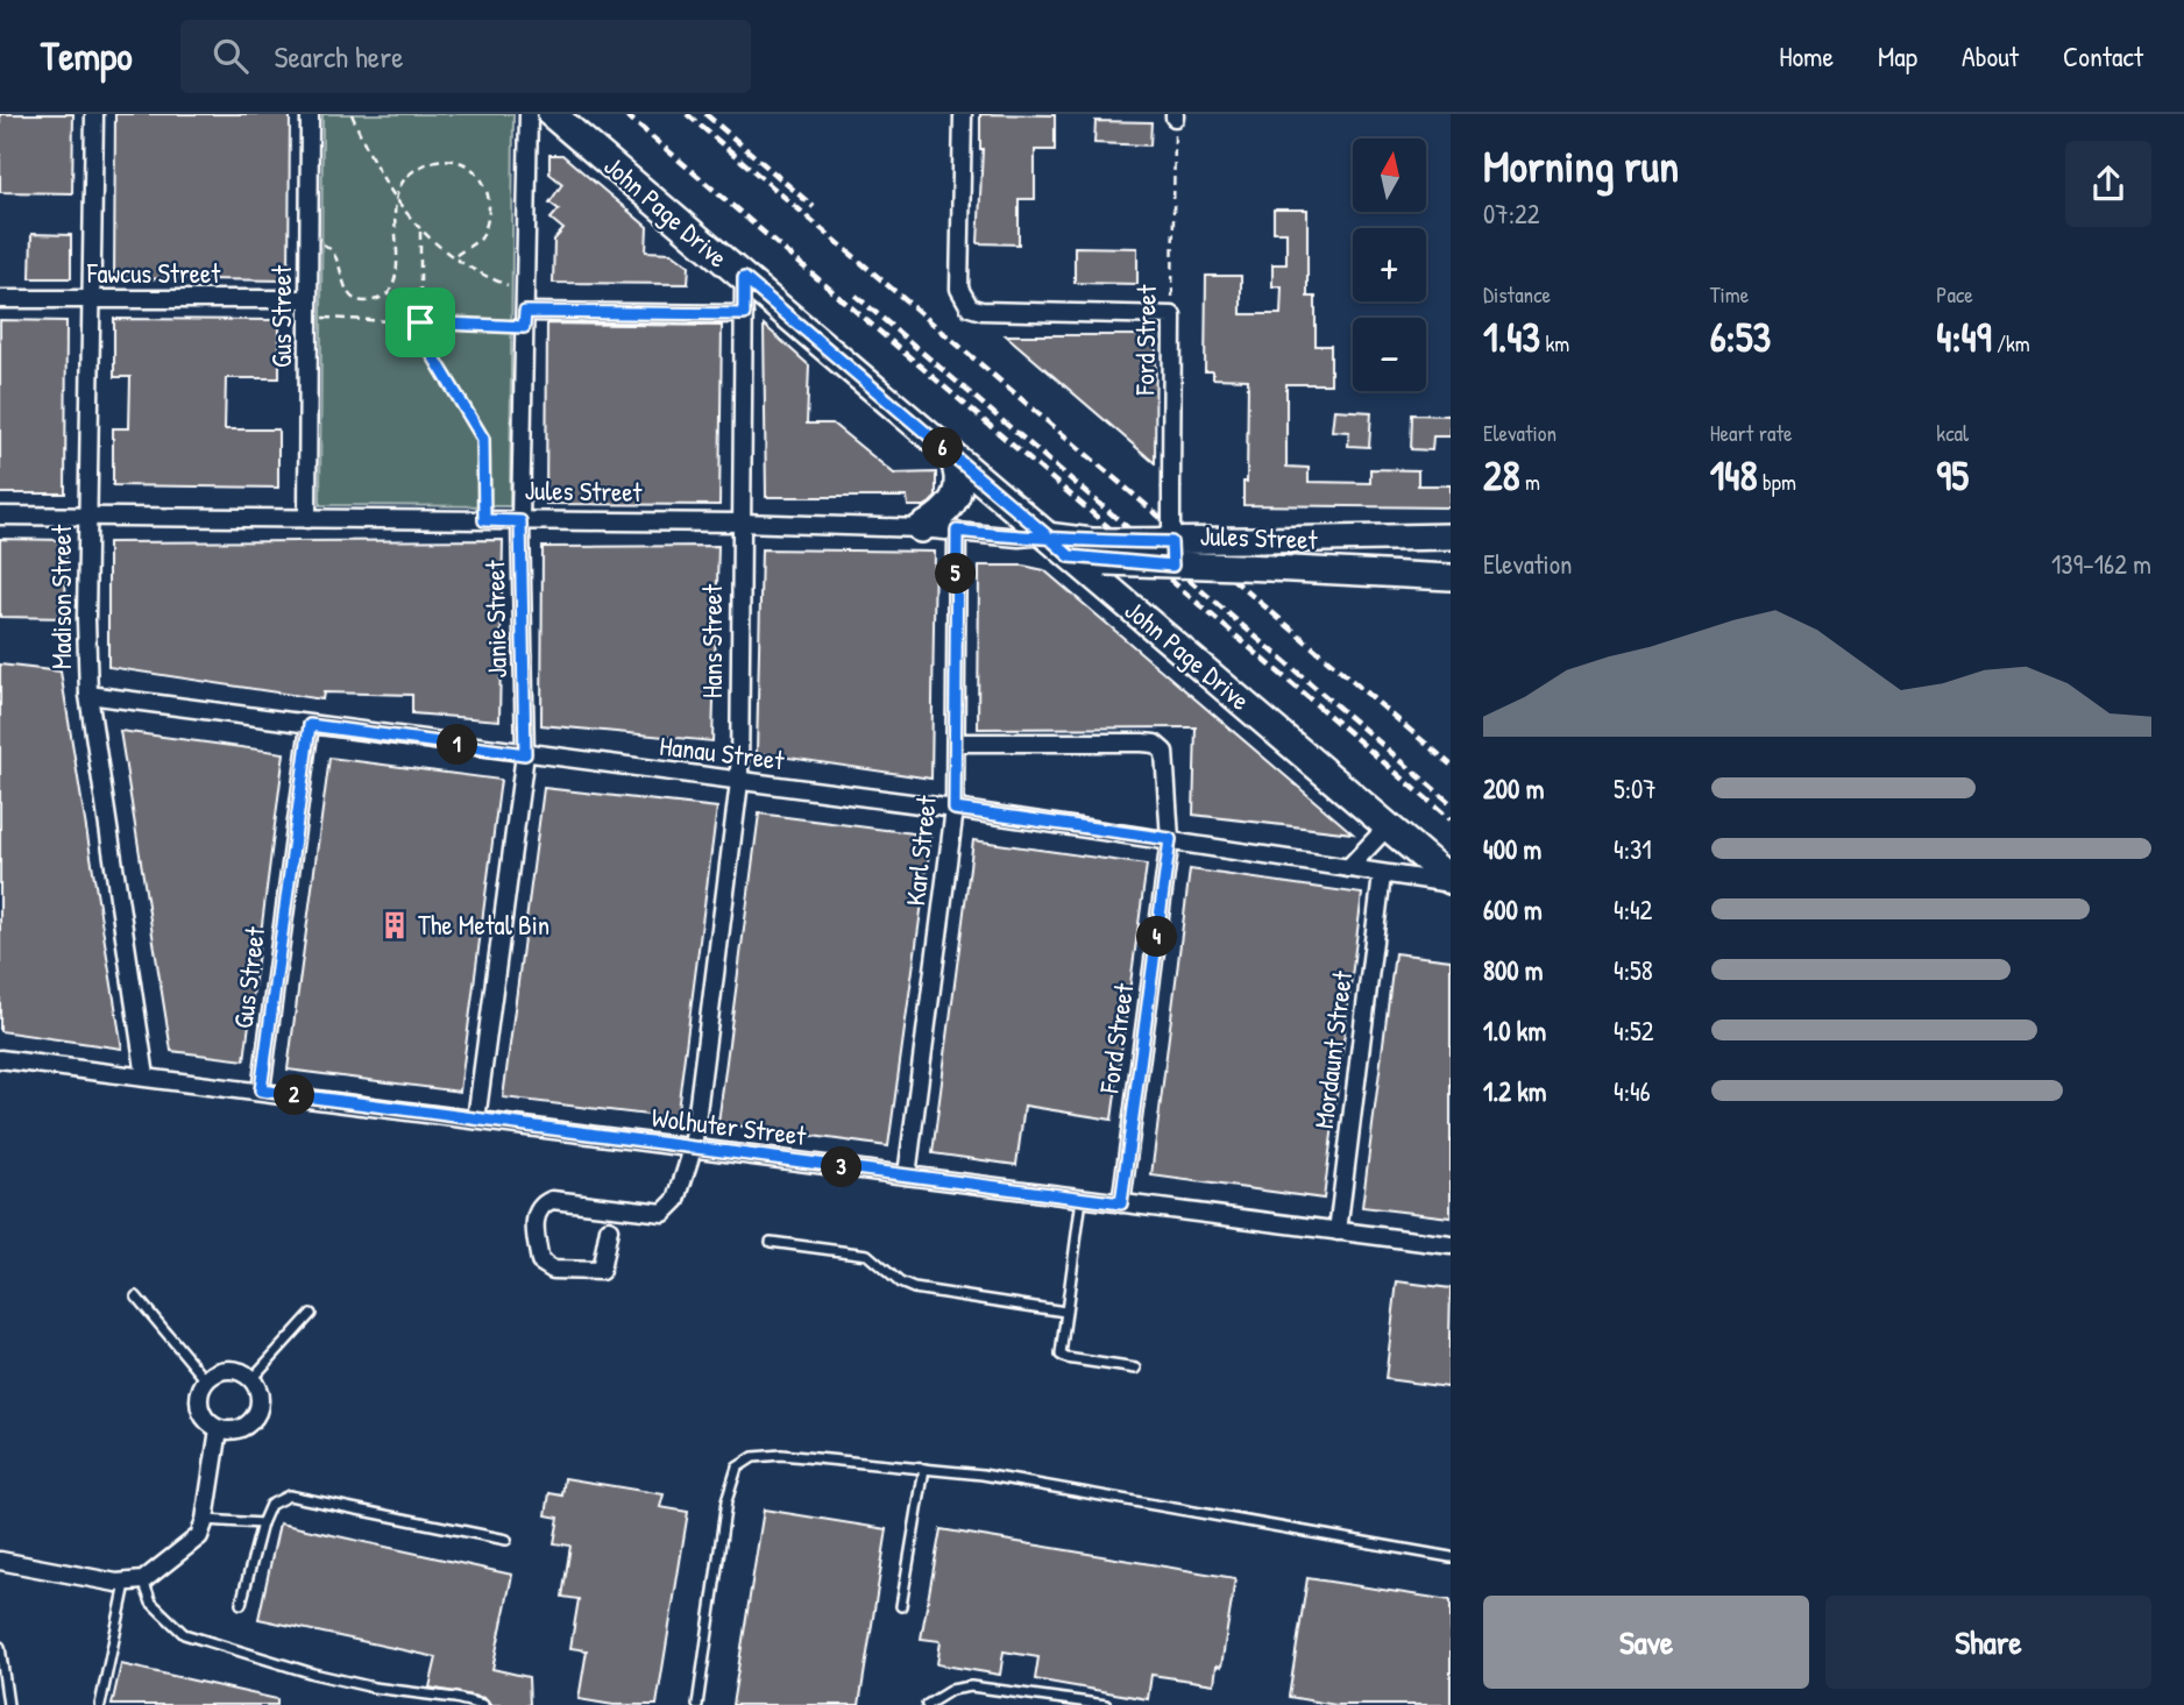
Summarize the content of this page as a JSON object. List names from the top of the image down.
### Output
{
  "streets": {
    "main road": ["John Page Drive", "Jules Street"],
    "street": [
      "Fawcus Street",
      "Gus Street",
      "Ford Street",
      "Madison Street",
      "Janie Street",
      "Hans Street",
      "Hanau Street",
      "Karl Street",
      "Mordaunt Street",
      "Wolhuter Street"
    ]
  },
  "crossings": [
    ["John Page Drive", "Jules Street"],
    ["John Page Drive", "Hans Street"],
    ["John Page Drive", "Hanau Street"],
    ["Fawcus Street", "Gus Street"],
    ["Fawcus Street", "Madison Street"],
    ["Gus Street", "Jules Street"],
    ["Gus Street", "Hanau Street"],
    ["Gus Street", "Wolhuter Street"],
    ["Ford Street", "Jules Street"],
    ["Ford Street", "Hanau Street"],
    ["Ford Street", "Karl Street"],
    ["Ford Street", "Wolhuter Street"],
    ["Jules Street", "Madison Street"],
    ["Jules Street", "Janie Street"],
    ["Jules Street", "Hans Street"],
    ["Jules Street", "Karl Street"],
    ["Madison Street", "Hanau Street"],
    ["Madison Street", "Wolhuter Street"],
    ["Janie Street", "Hanau Street"],
    ["Janie Street", "Wolhuter Street"],
    ["Hans Street", "Hanau Street"],
    ["Hans Street", "Wolhuter Street"],
    ["Hanau Street", "Karl Street"],
    ["Hanau Street", "Mordaunt Street"],
    ["Karl Street", "Wolhuter Street"],
    ["Mordaunt Street", "Wolhuter Street"]
  ],
  "places": {
    "building": ["The Metal Bin"]
  },
  "north": "top",
  "page": {
    "header": "Tempo",
    "search": "Search here",
    "nav": [
      "Home",
      "Map",
      "About",
      "Contact"
    ],
    "heading": ["Morning run", "07:22"],
    "map_buttons": ["+", "−"],
    "stats": [
      ["Distance", "1.43 km"],
      ["Time", "6:53"],
      ["Pace", "4:49 /km"],
      ["Elevation", "28 m"],
      ["Heart rate", "148 bpm"],
      ["kcal", "95"]
    ],
    "pins": [
      "6",
      "5",
      "1",
      "4",
      "2",
      "3"
    ],
    "chart": ["Elevation", "139–162 m"],
    "list": [
      {
        "name": "200 m",
        "note": "5:07"
      },
      {
        "name": "400 m",
        "note": "4:31"
      },
      {
        "name": "600 m",
        "note": "4:42"
      },
      {
        "name": "800 m",
        "note": "4:58"
      },
      {
        "name": "1.0 km",
        "note": "4:52"
      },
      {
        "name": "1.2 km",
        "note": "4:46"
      }
    ],
    "buttons": ["Save", "Share"]
  }
}
